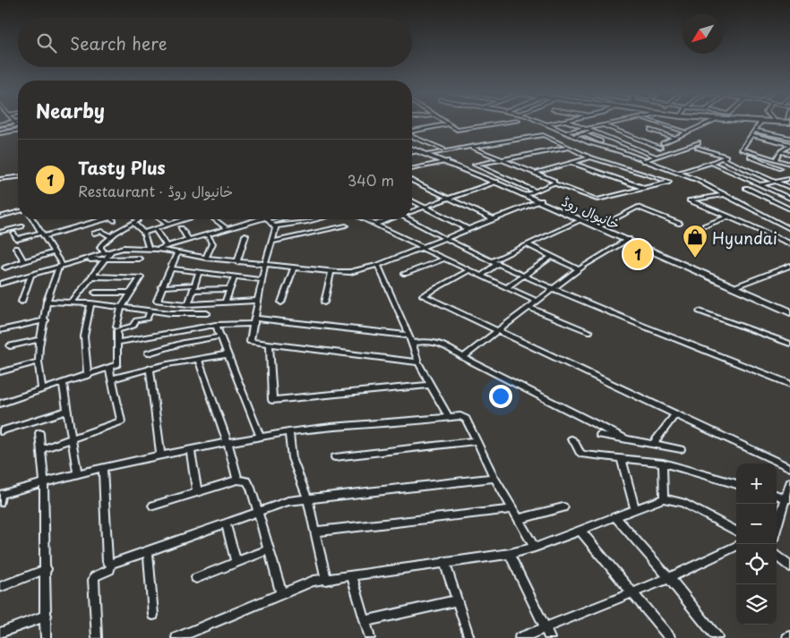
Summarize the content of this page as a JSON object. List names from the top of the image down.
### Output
{
  "streets": {
    "main road": ["خانیوال روڈ"]
  },
  "places": {
    "shop": ["Hyundai"]
  },
  "north": "bottom left",
  "page": {
    "search": "Search here",
    "heading": "Nearby",
    "list": [
      {
        "mark": "1",
        "name": "Tasty Plus",
        "note": "Restaurant · خانیوال روڈ",
        "value": "340 m"
      }
    ],
    "pins": "1",
    "map_buttons": ["+", "−"]
  }
}
